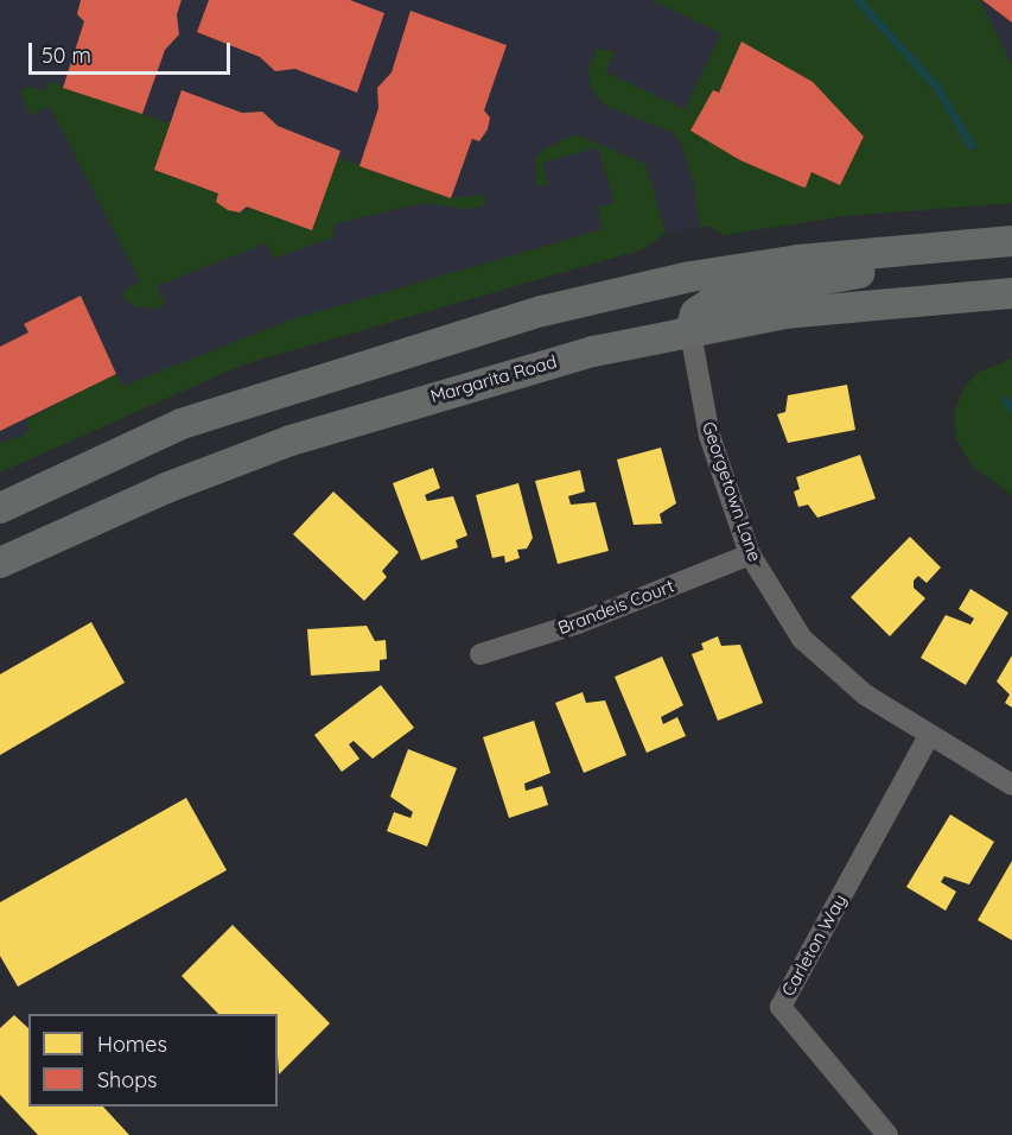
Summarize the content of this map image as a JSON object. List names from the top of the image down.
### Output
{
  "streets": {
    "main road": ["Margarita Road"],
    "street": ["Georgetown Lane", "Brandeis Court", "Carleton Way"]
  },
  "crossings": [
    ["Margarita Road", "Georgetown Lane"],
    ["Georgetown Lane", "Brandeis Court"],
    ["Georgetown Lane", "Carleton Way"]
  ],
  "legend": ["Homes", "Shops"],
  "scale_bar": "50 m"
}
